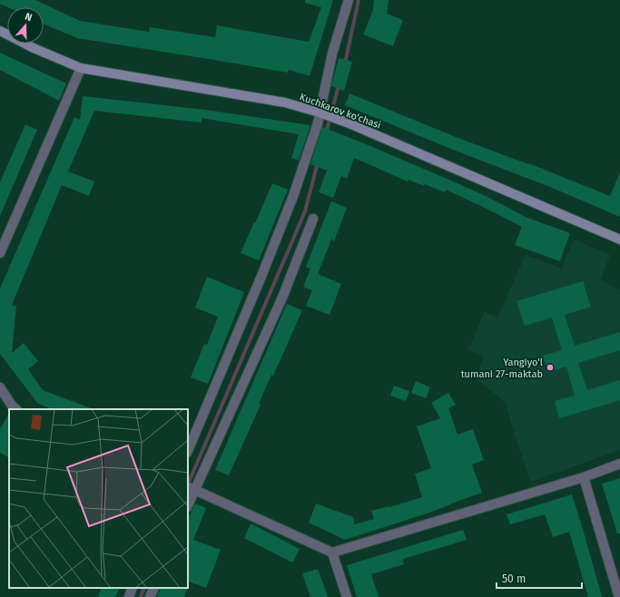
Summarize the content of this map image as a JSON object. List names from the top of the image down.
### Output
{
  "streets": {
    "main road": ["Kuchkarov ko'chasi"]
  },
  "places": ["Yangiyo'l tumani 27-maktab"],
  "scale_bar": "50 m",
  "north": "top"
}
